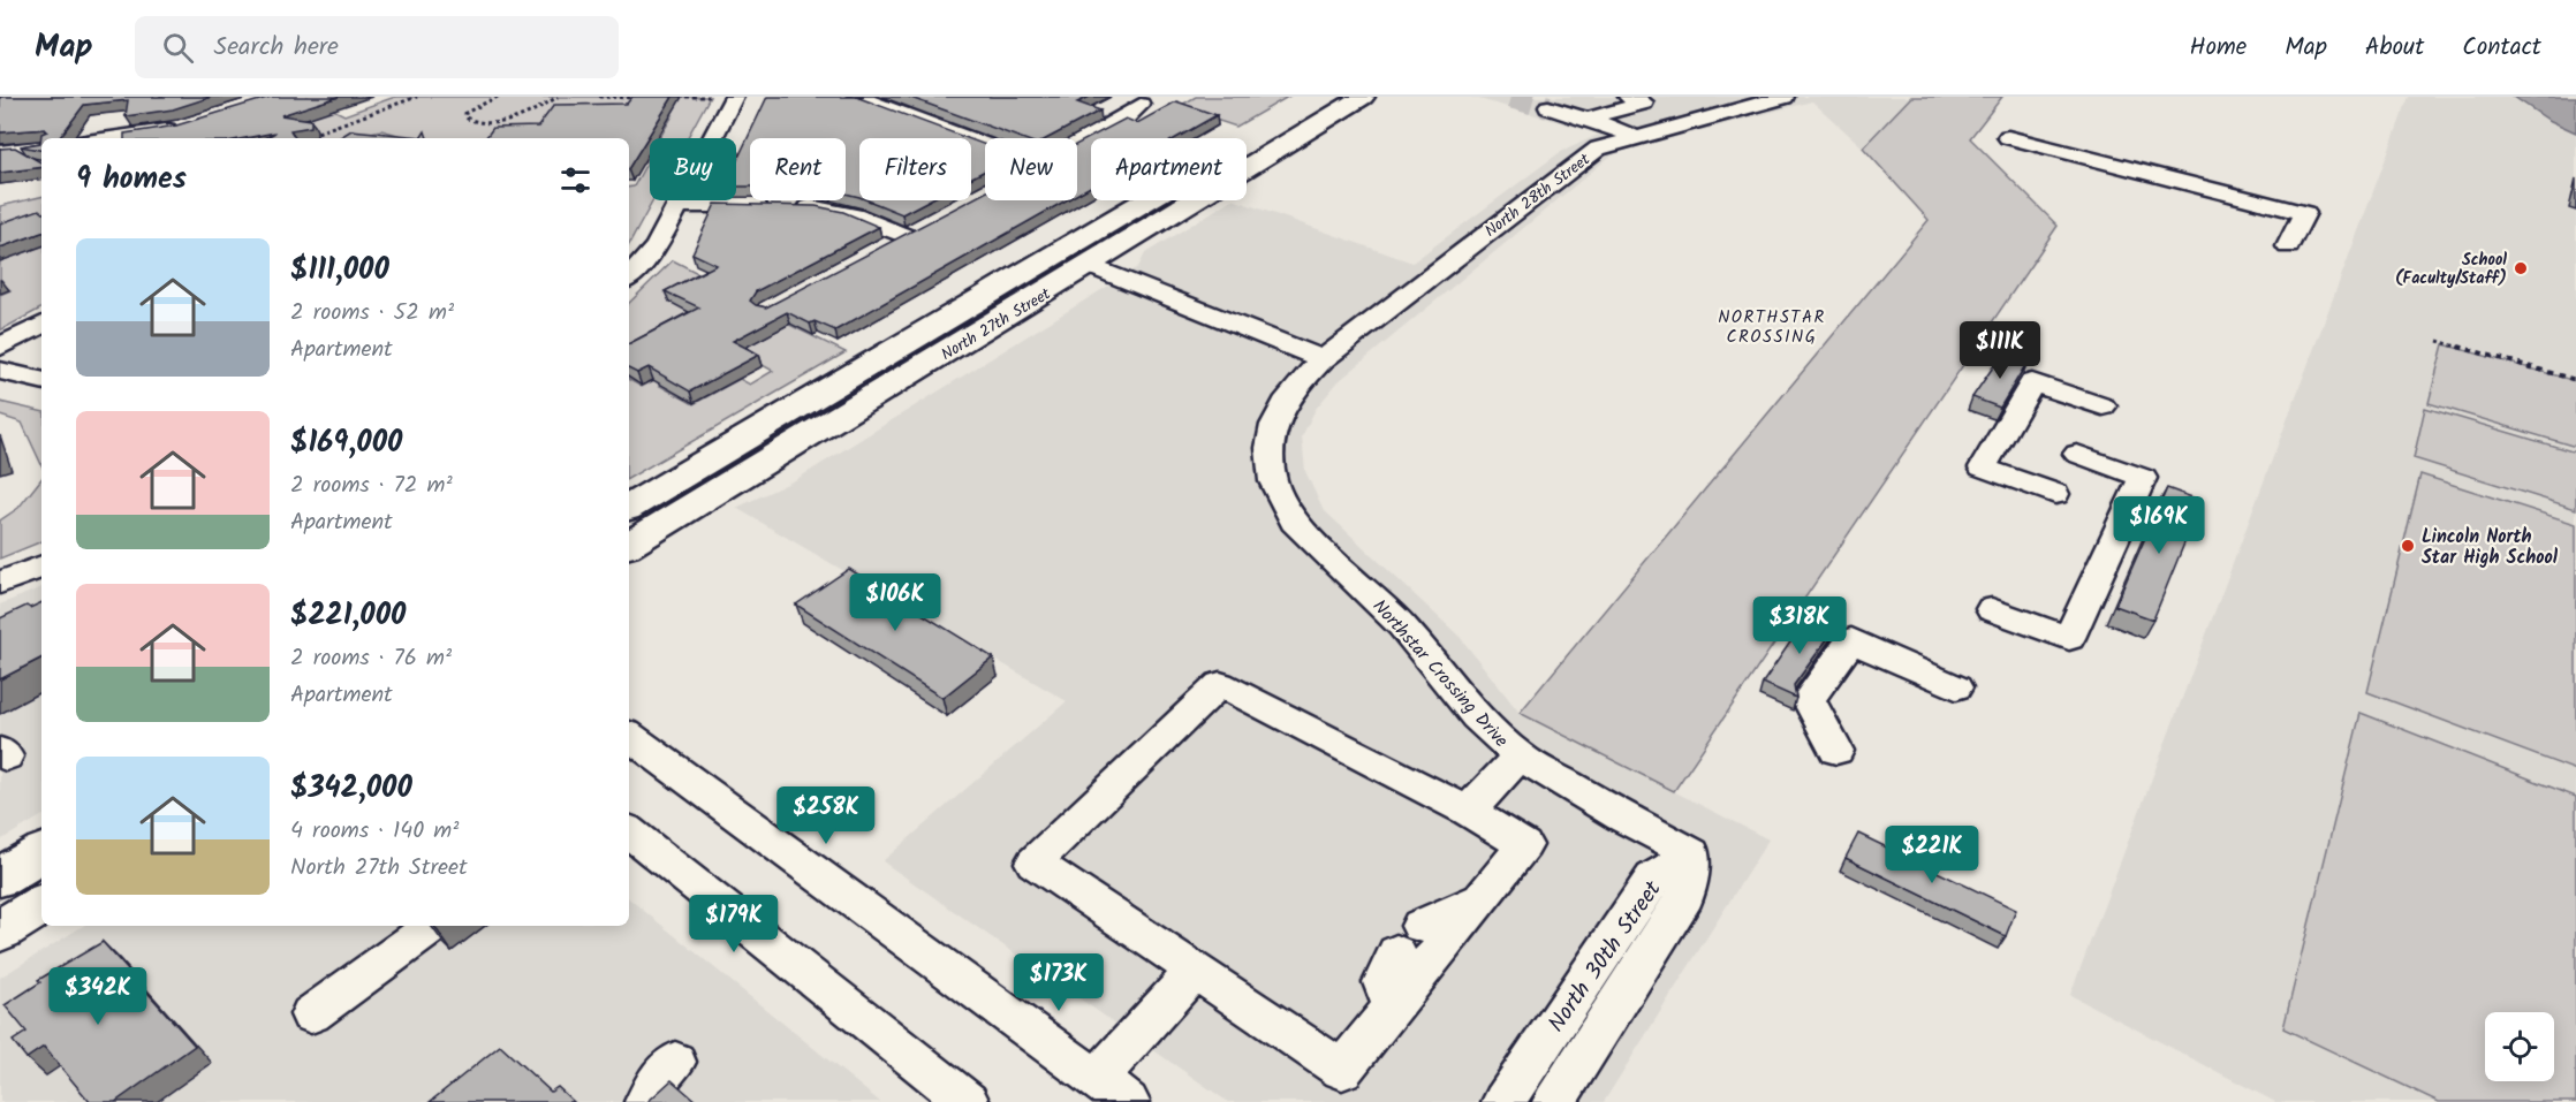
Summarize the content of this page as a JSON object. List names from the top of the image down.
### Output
{
  "streets": {
    "main road": ["North 27th Street"],
    "street": ["North 28th Street", "Northstar Crossing Drive", "North 30th Street"]
  },
  "crossings": [
    ["North 28th Street", "Northstar Crossing Drive"],
    ["Northstar Crossing Drive", "North 30th Street"]
  ],
  "districts": ["NORTHSTAR CROSSING"],
  "places": ["School (Faculty/Staff)", "Lincoln North Star High School"],
  "page": {
    "header": "Map",
    "search": "Search here",
    "nav": [
      "Home",
      "Map",
      "About",
      "Contact"
    ],
    "chip": [
      "Buy",
      "Rent",
      "Filters",
      "New",
      "Apartment"
    ],
    "heading": "9 homes",
    "list": [
      {
        "name": "$111,000",
        "note": "2 rooms · 52 m² · Apartment"
      },
      {
        "name": "$169,000",
        "note": "2 rooms · 72 m² · Apartment"
      },
      {
        "name": "$221,000",
        "note": "2 rooms · 76 m² · Apartment"
      },
      {
        "name": "$342,000",
        "note": "4 rooms · 140 m² · North 27th Street"
      }
    ],
    "price": [
      "$111K",
      "$169K",
      "$106K",
      "$318K",
      "$258K",
      "$221K",
      "$179K",
      "$173K",
      "$342K"
    ]
  }
}
